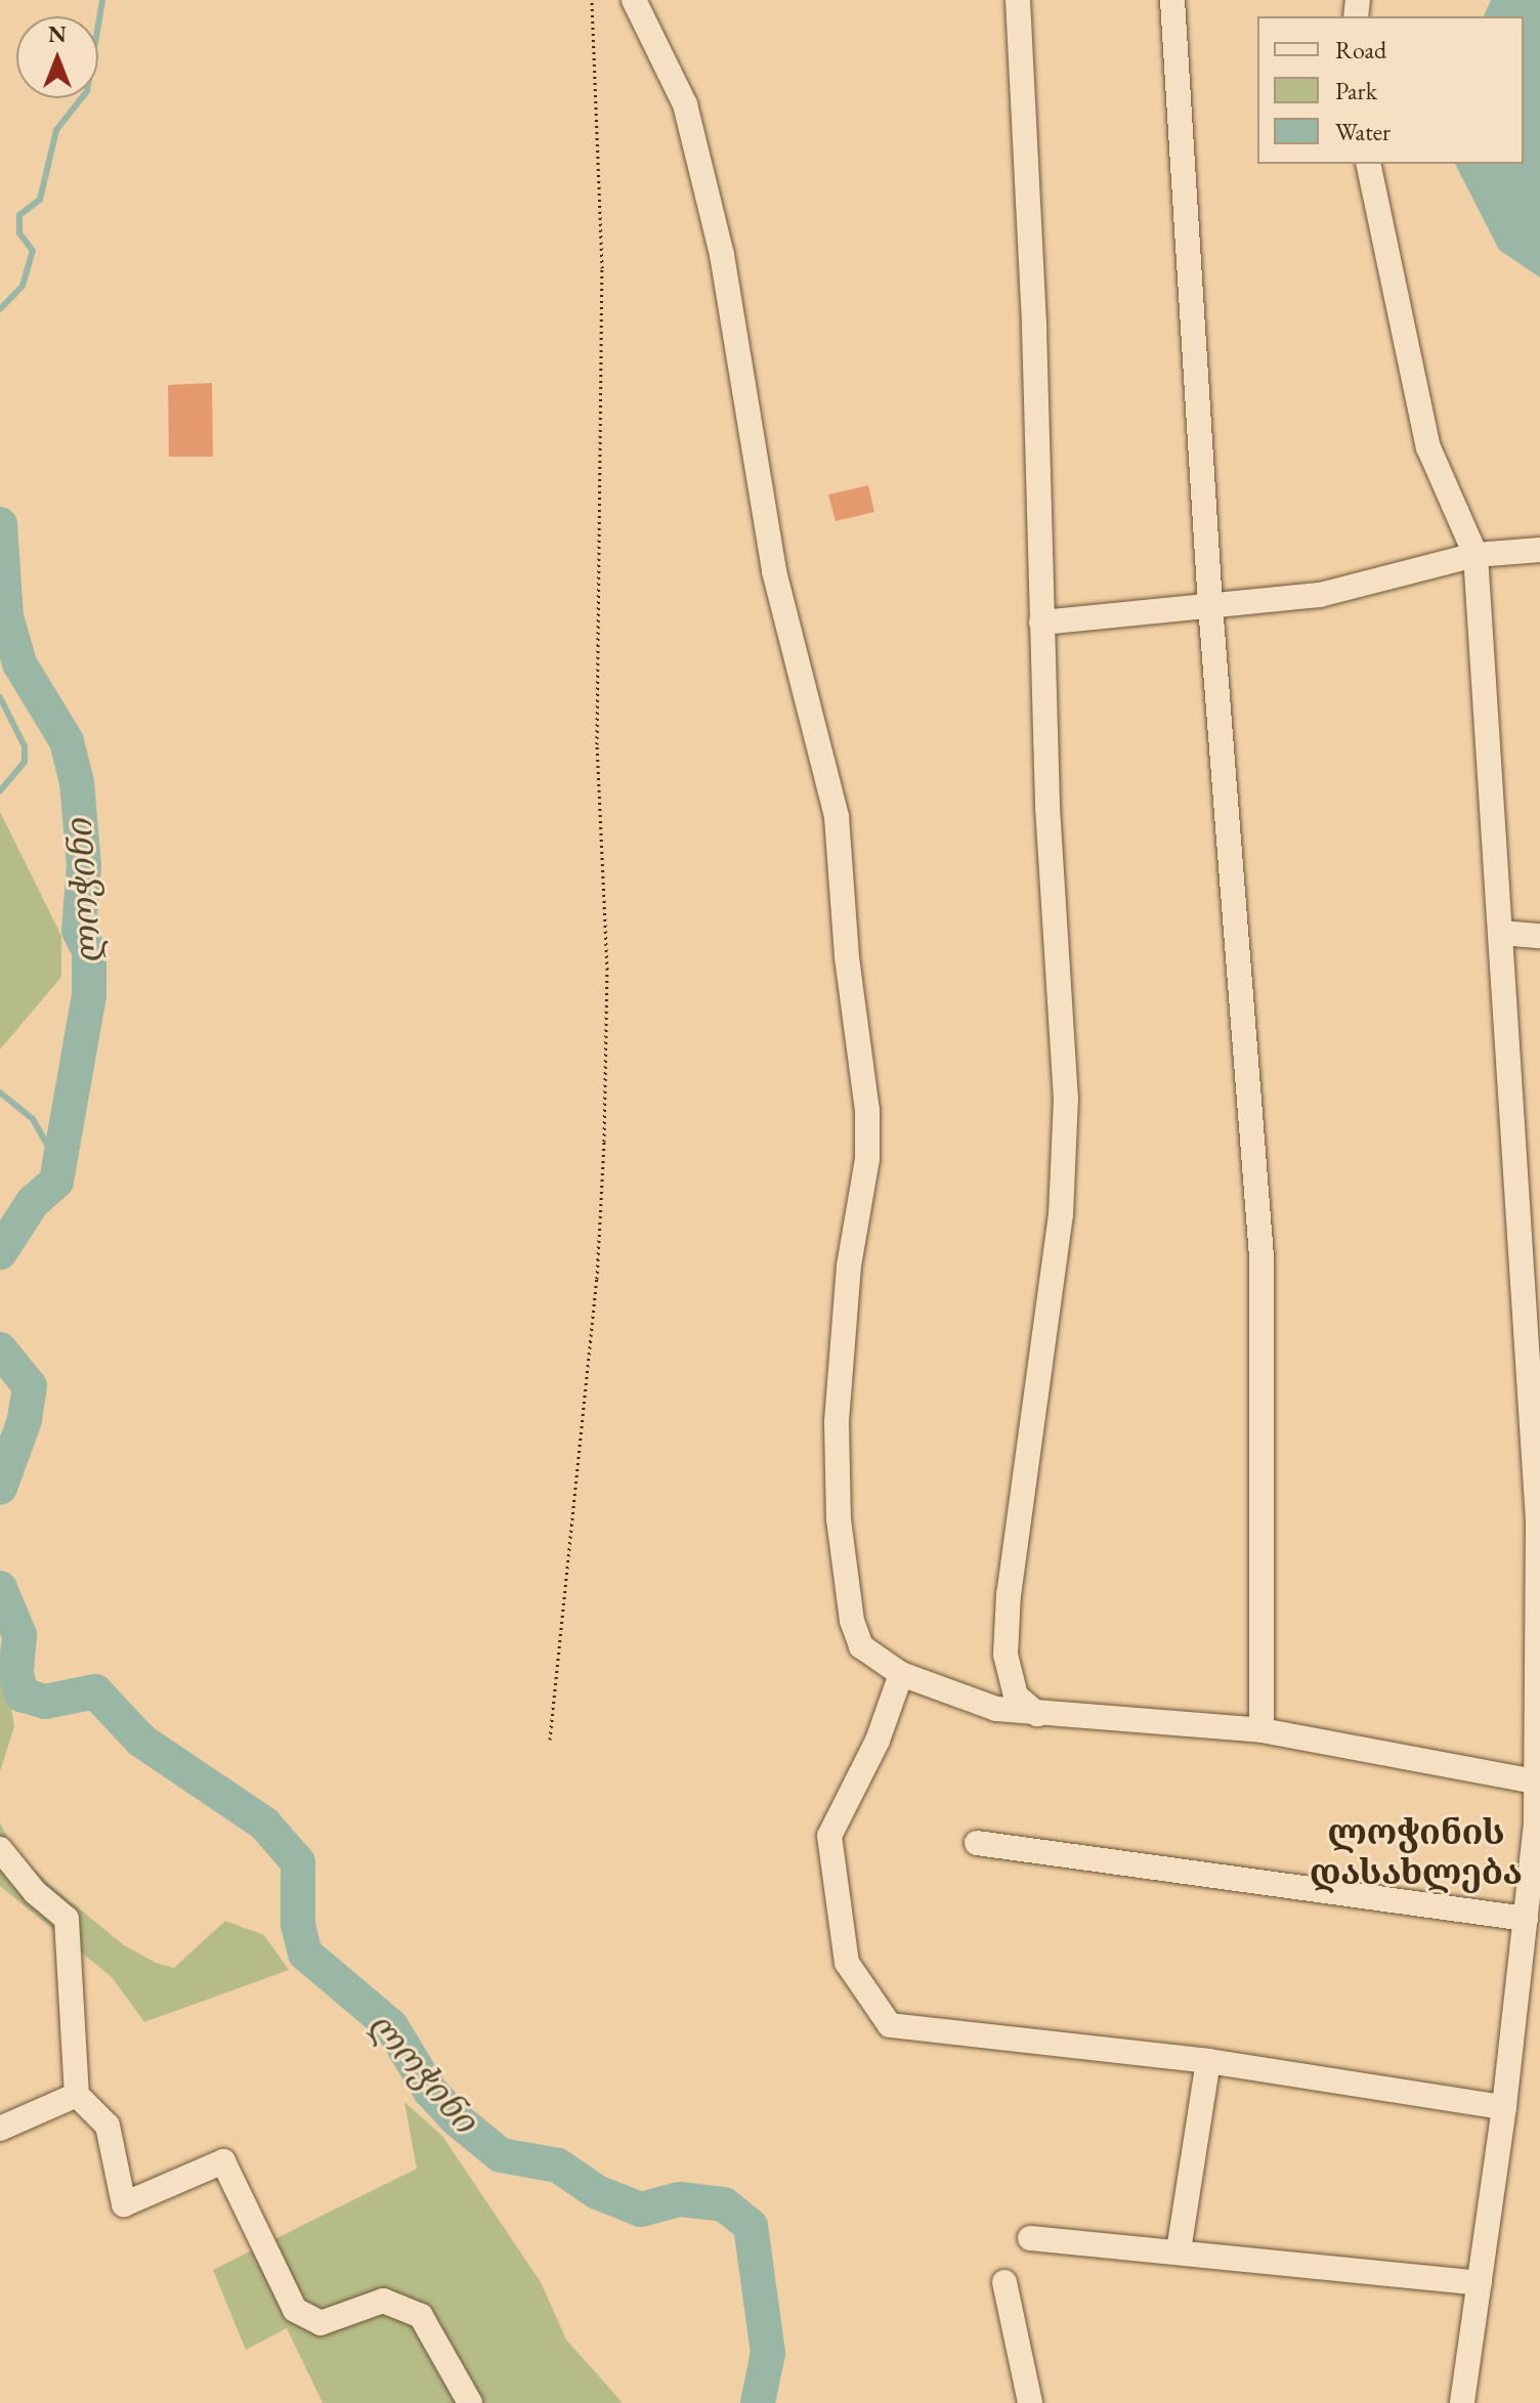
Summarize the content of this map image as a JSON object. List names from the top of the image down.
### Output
{
  "districts": ["ლოჭინის დასახლება"],
  "water": ["ლოჭინი"],
  "legend": ["Road", "Park", "Water"],
  "north": "top"
}
